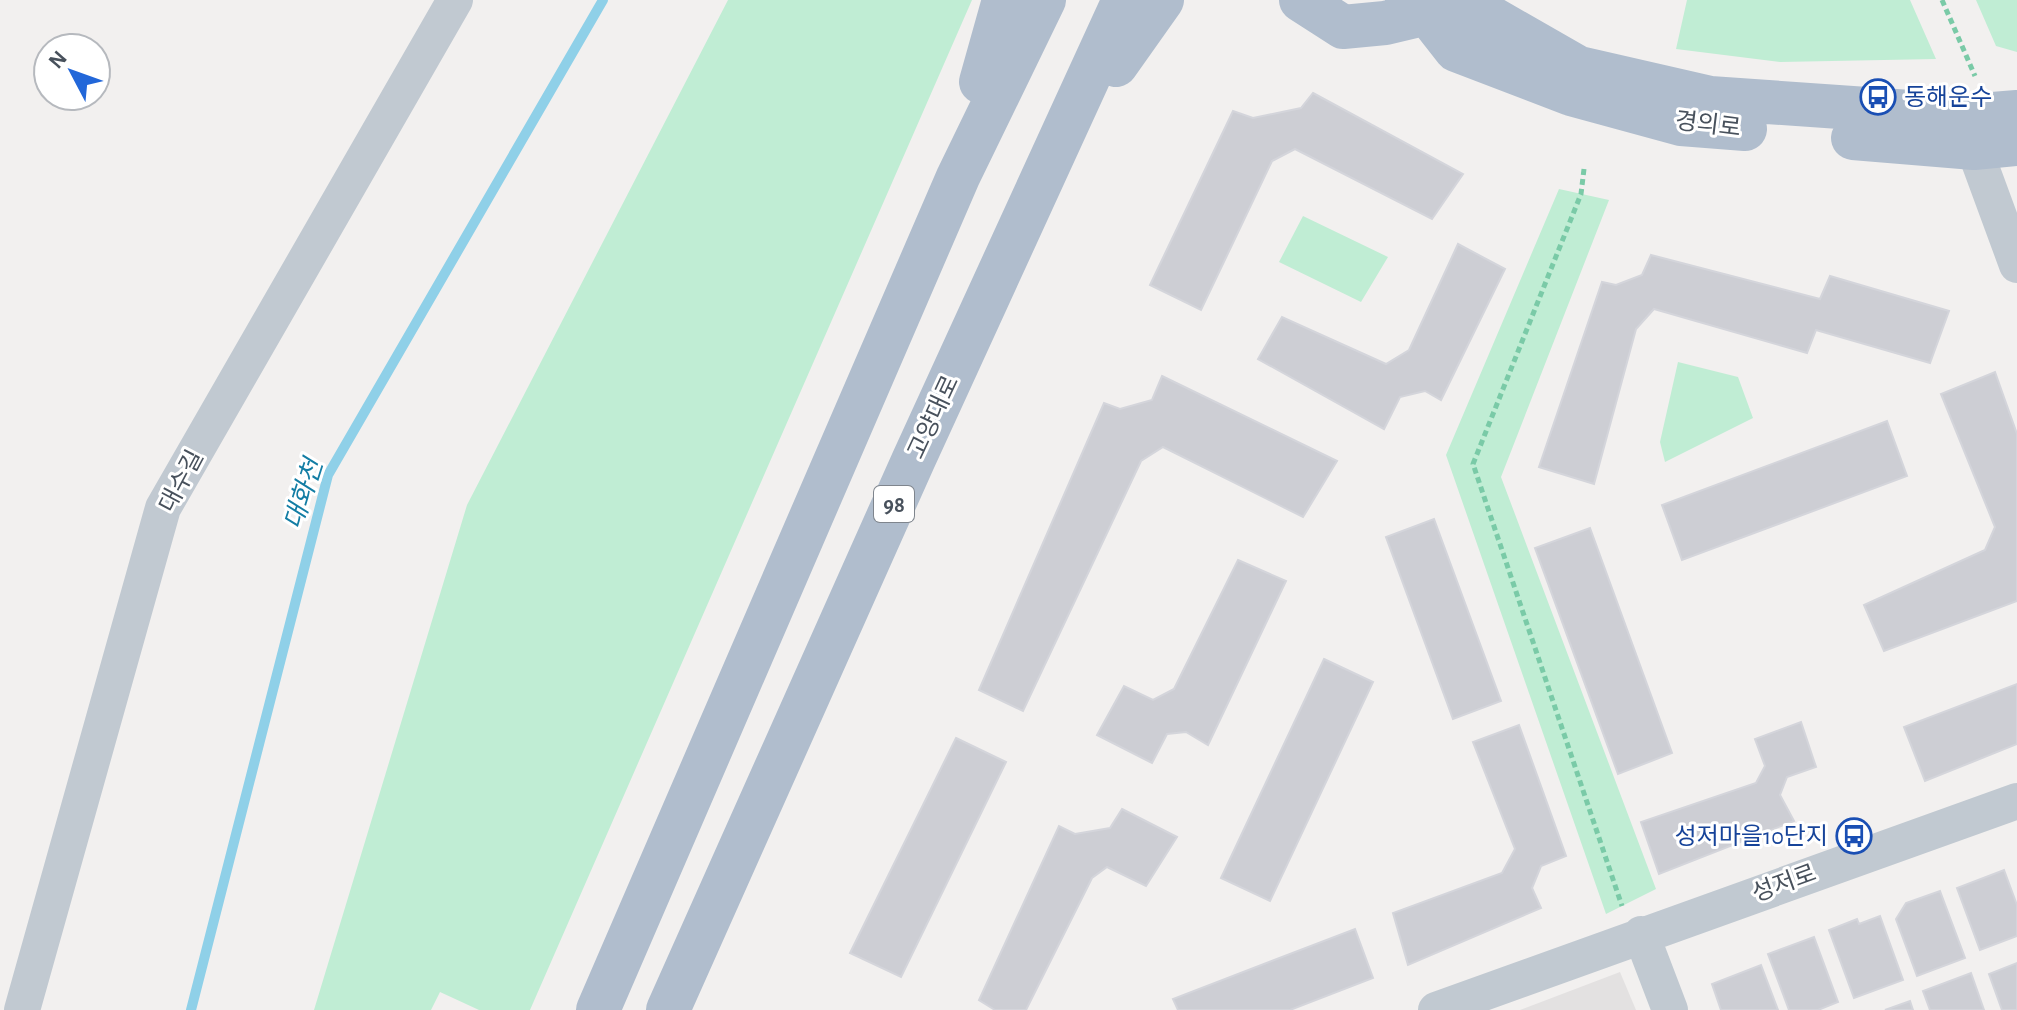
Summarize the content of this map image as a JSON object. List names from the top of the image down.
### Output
{
  "streets": {
    "main road": ["경의로", "고양대로", "98"],
    "street": ["대수길", "성저로"]
  },
  "water": ["대화천"],
  "places": {
    "bus stop": ["동해운수", "성저마을10단지"]
  },
  "north": "top left"
}
